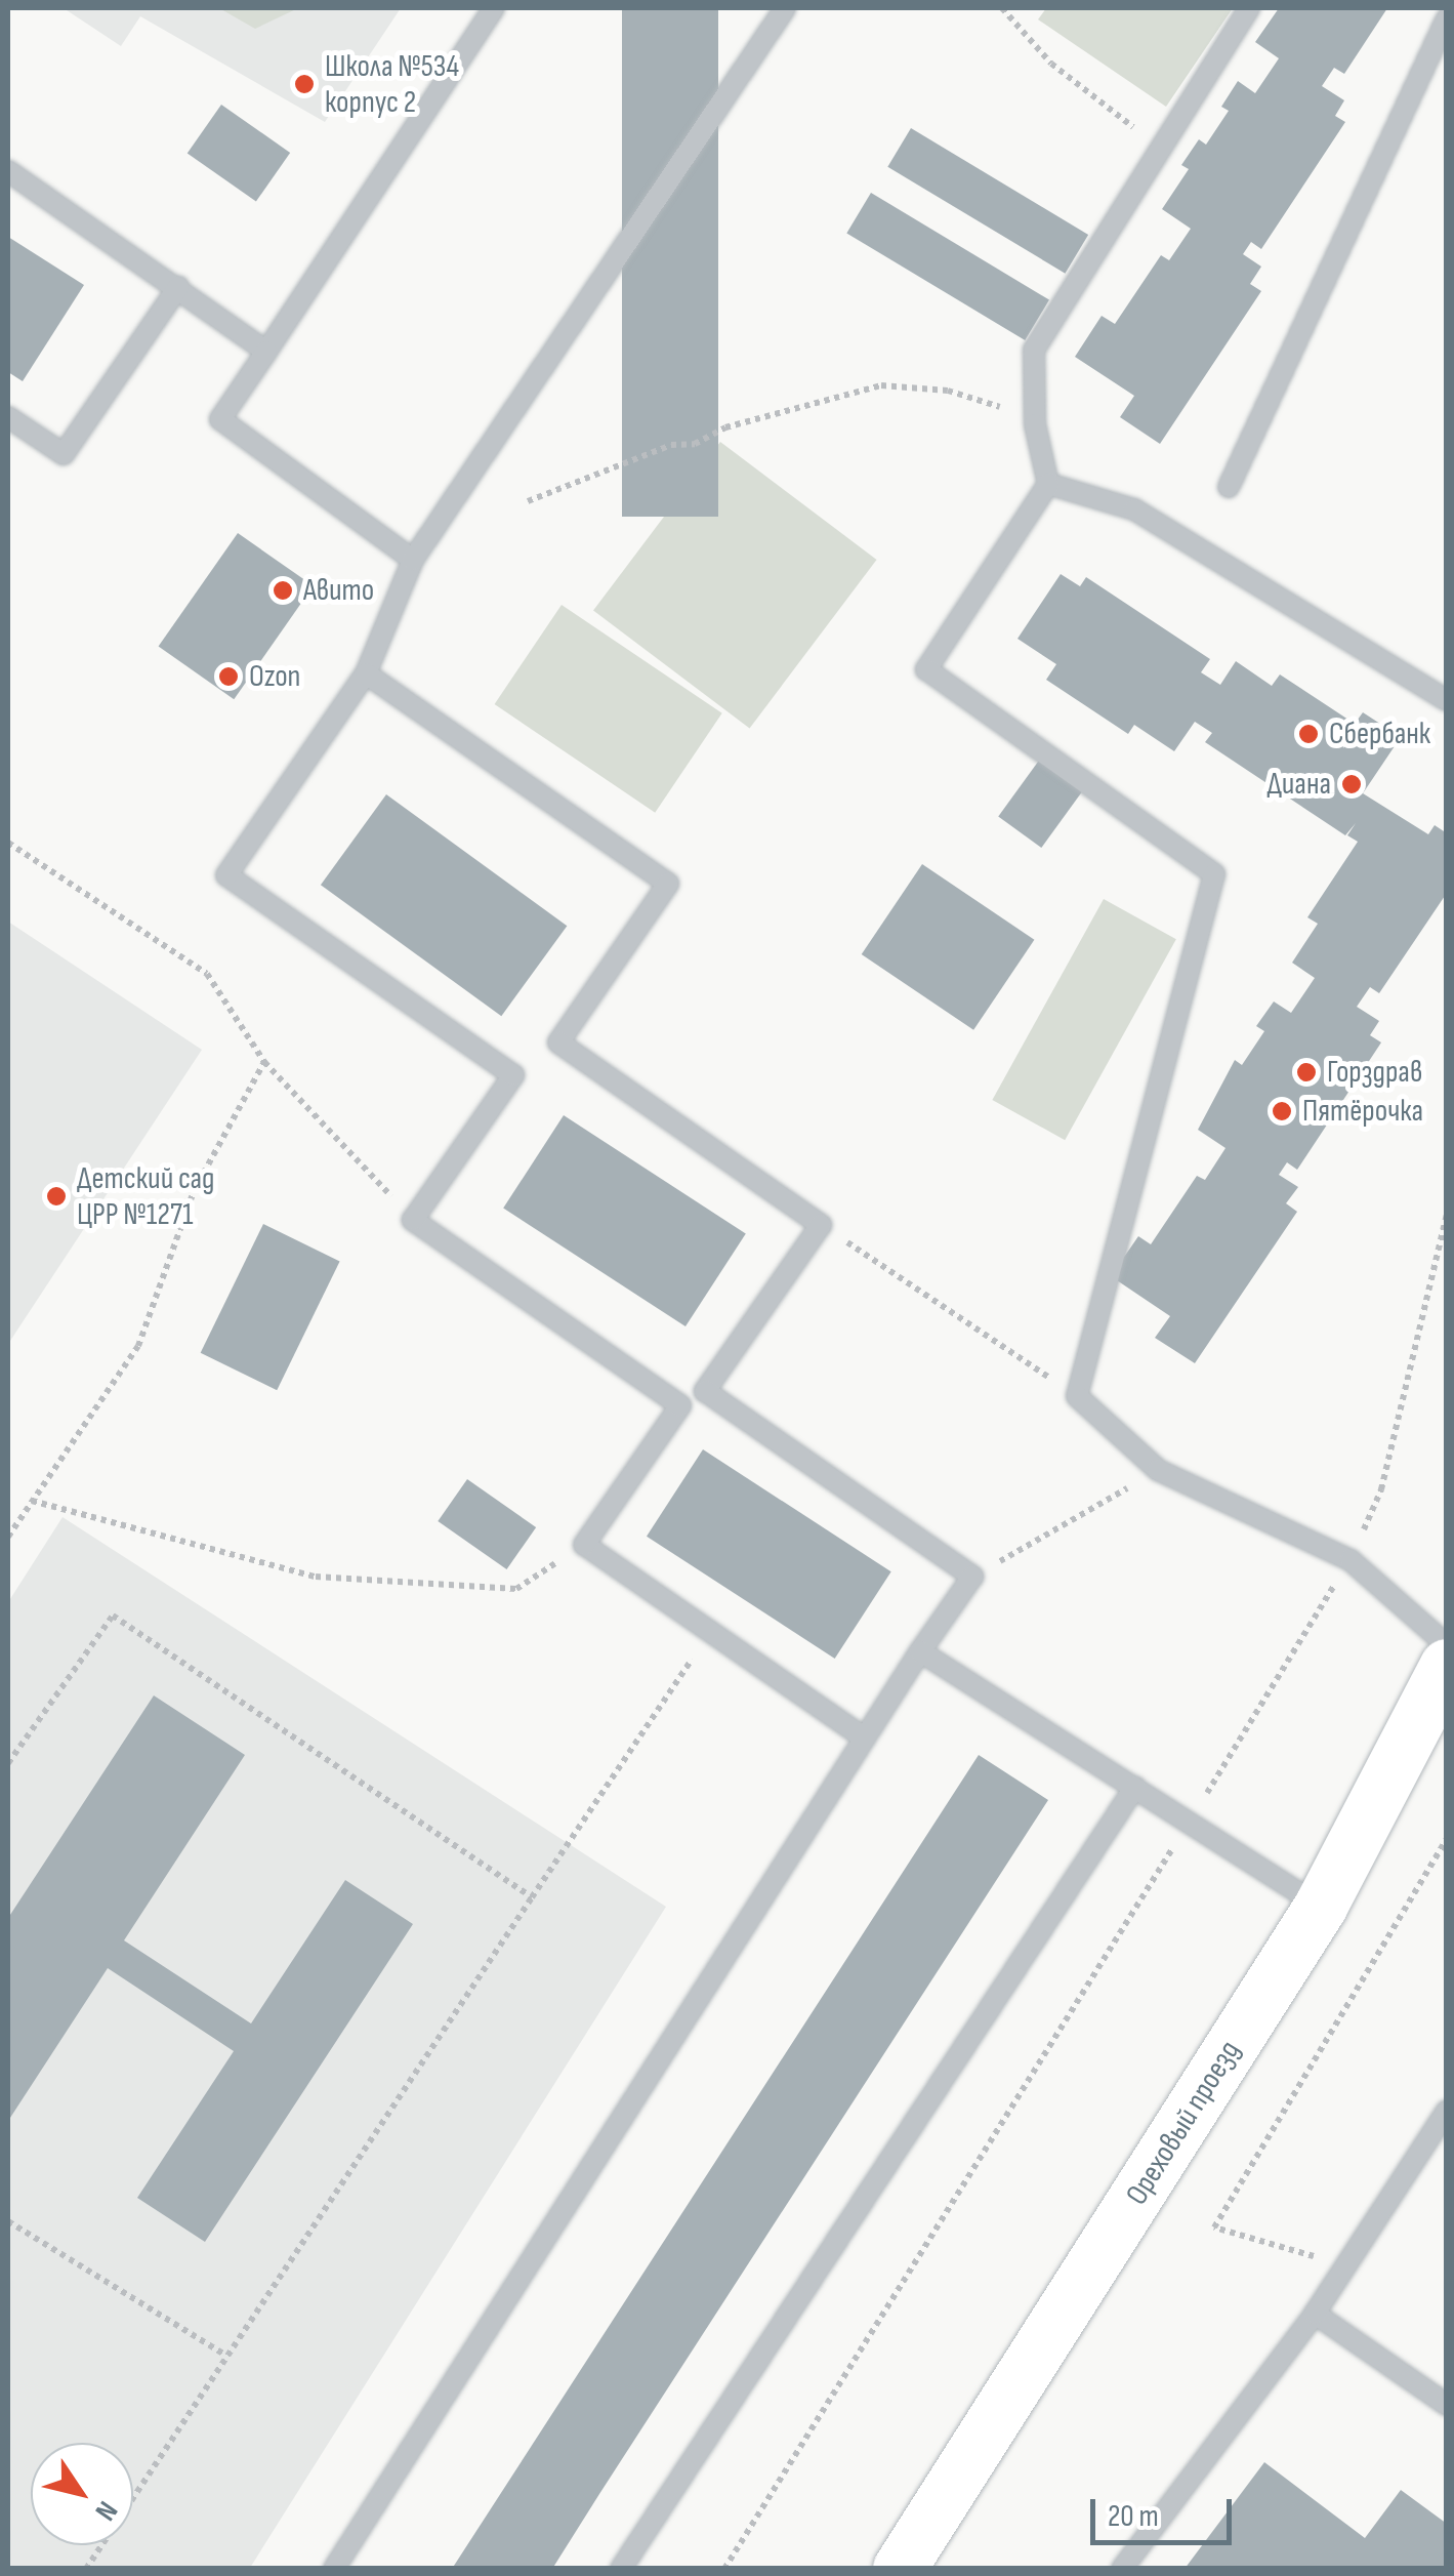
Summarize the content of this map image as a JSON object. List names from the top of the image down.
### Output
{
  "streets": {
    "street": ["Ореховый проезд"]
  },
  "places": [
    "Школа №534 корпус 2",
    "Авито",
    "Ozon",
    "Сбербанк",
    "Диана",
    "Горздрав",
    "Пятёрочка",
    "Детский сад ЦРР №1271"
  ],
  "scale_bar": "20 m",
  "north": "bottom right"
}
